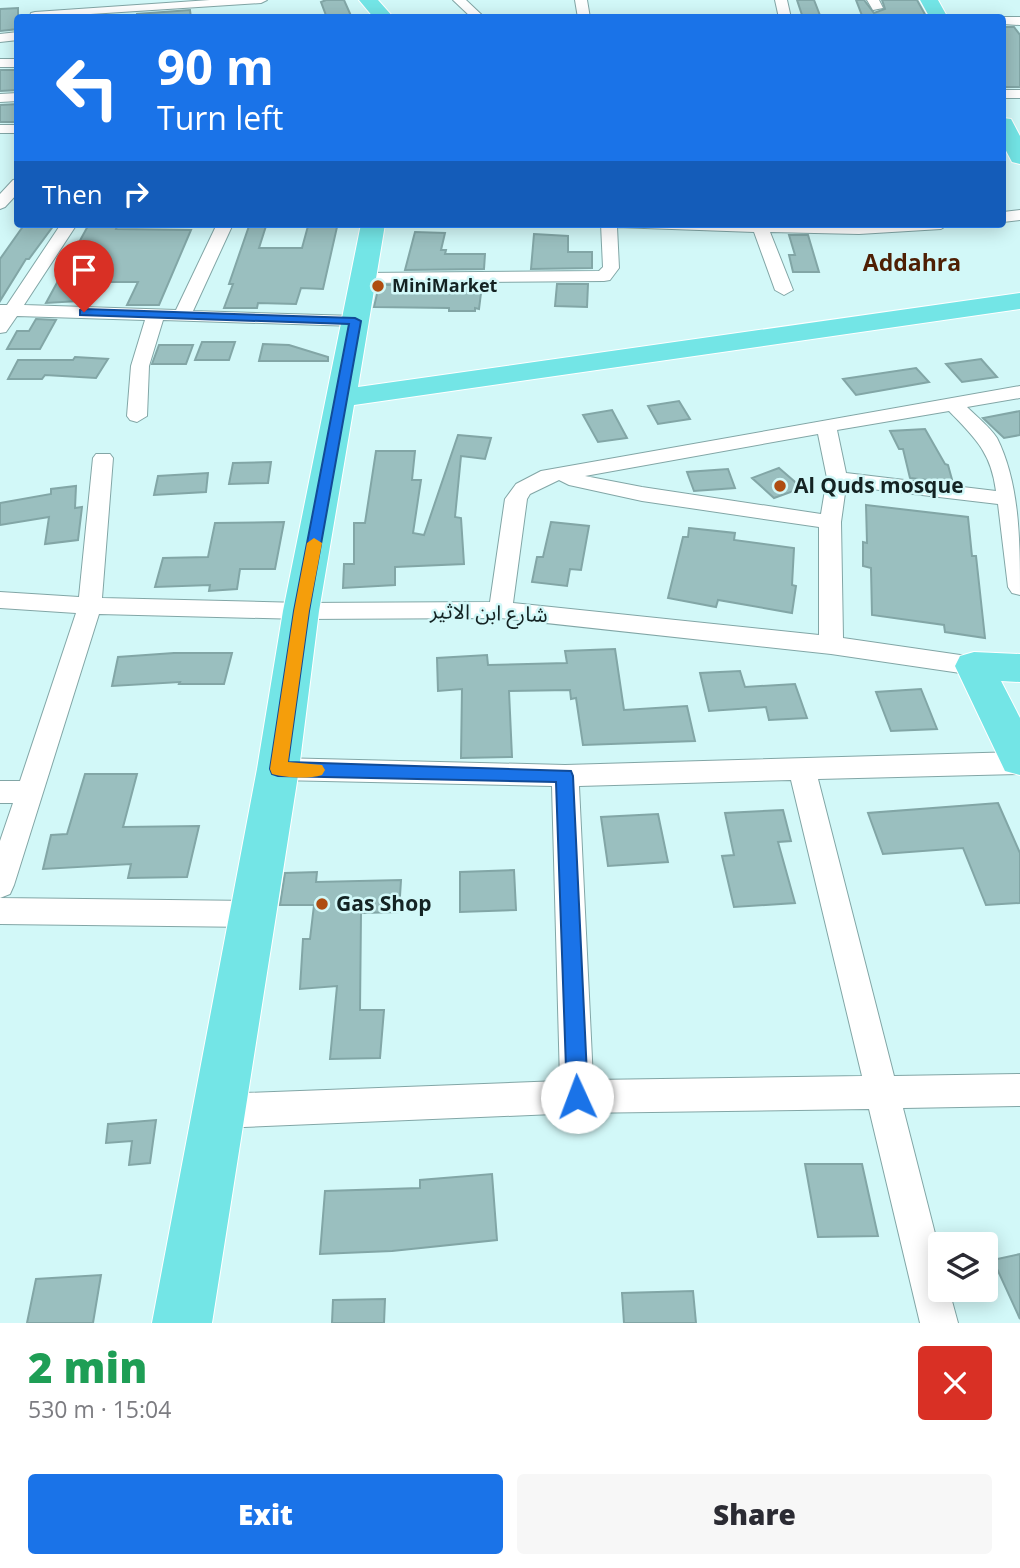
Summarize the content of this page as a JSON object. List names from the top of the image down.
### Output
{
  "streets": {
    "street": ["شارع ابن الاثير"]
  },
  "districts": ["Addahra"],
  "places": ["MiniMarket", "Al Quds mosque", "Gas Shop"],
  "page": {
    "turn": ["90 m", "Turn left"],
    "then": "Then",
    "heading": ["2 min", "530 m · 15:04"],
    "buttons": ["Exit", "Share"]
  }
}
